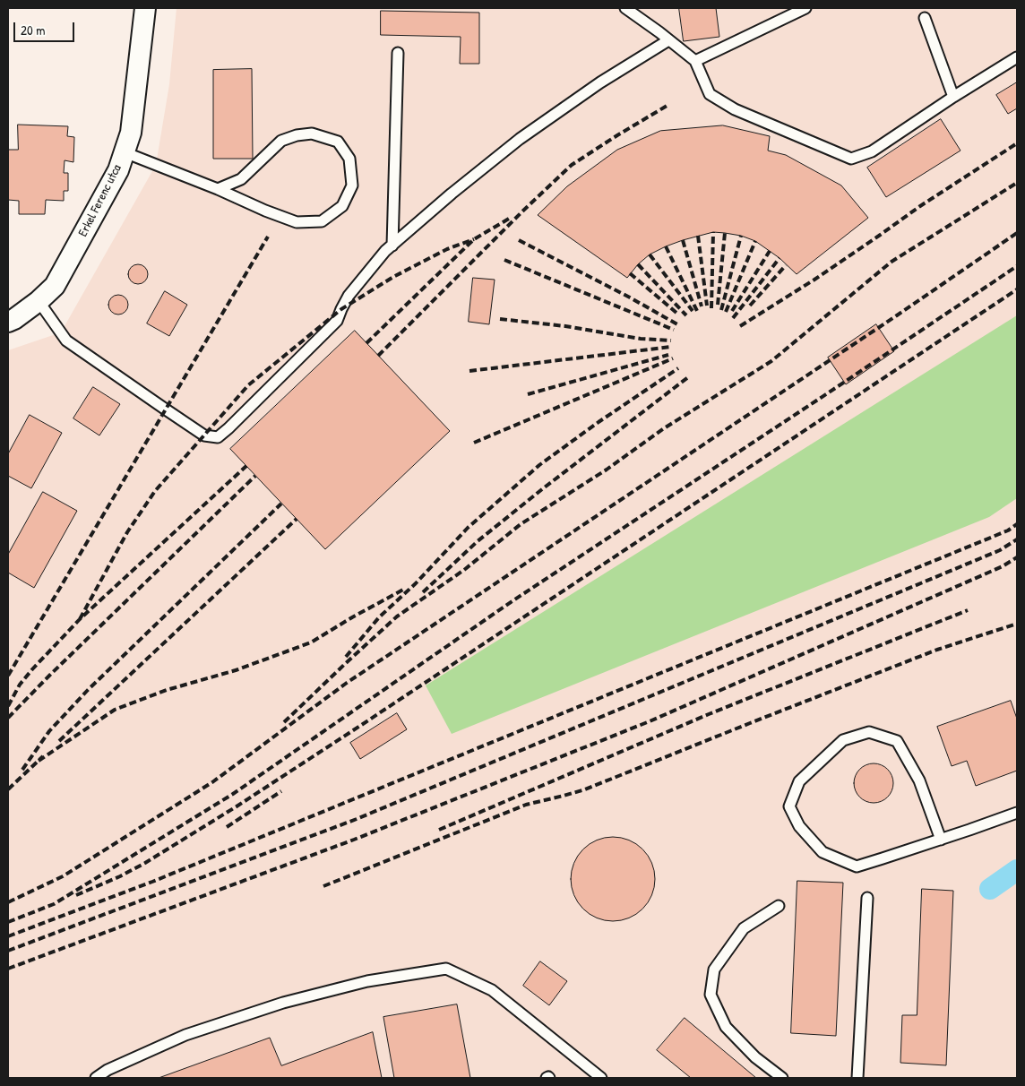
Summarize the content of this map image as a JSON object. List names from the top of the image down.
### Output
{
  "streets": {
    "street": ["Erkel Ferenc utca"]
  },
  "scale_bar": "20 m"
}
